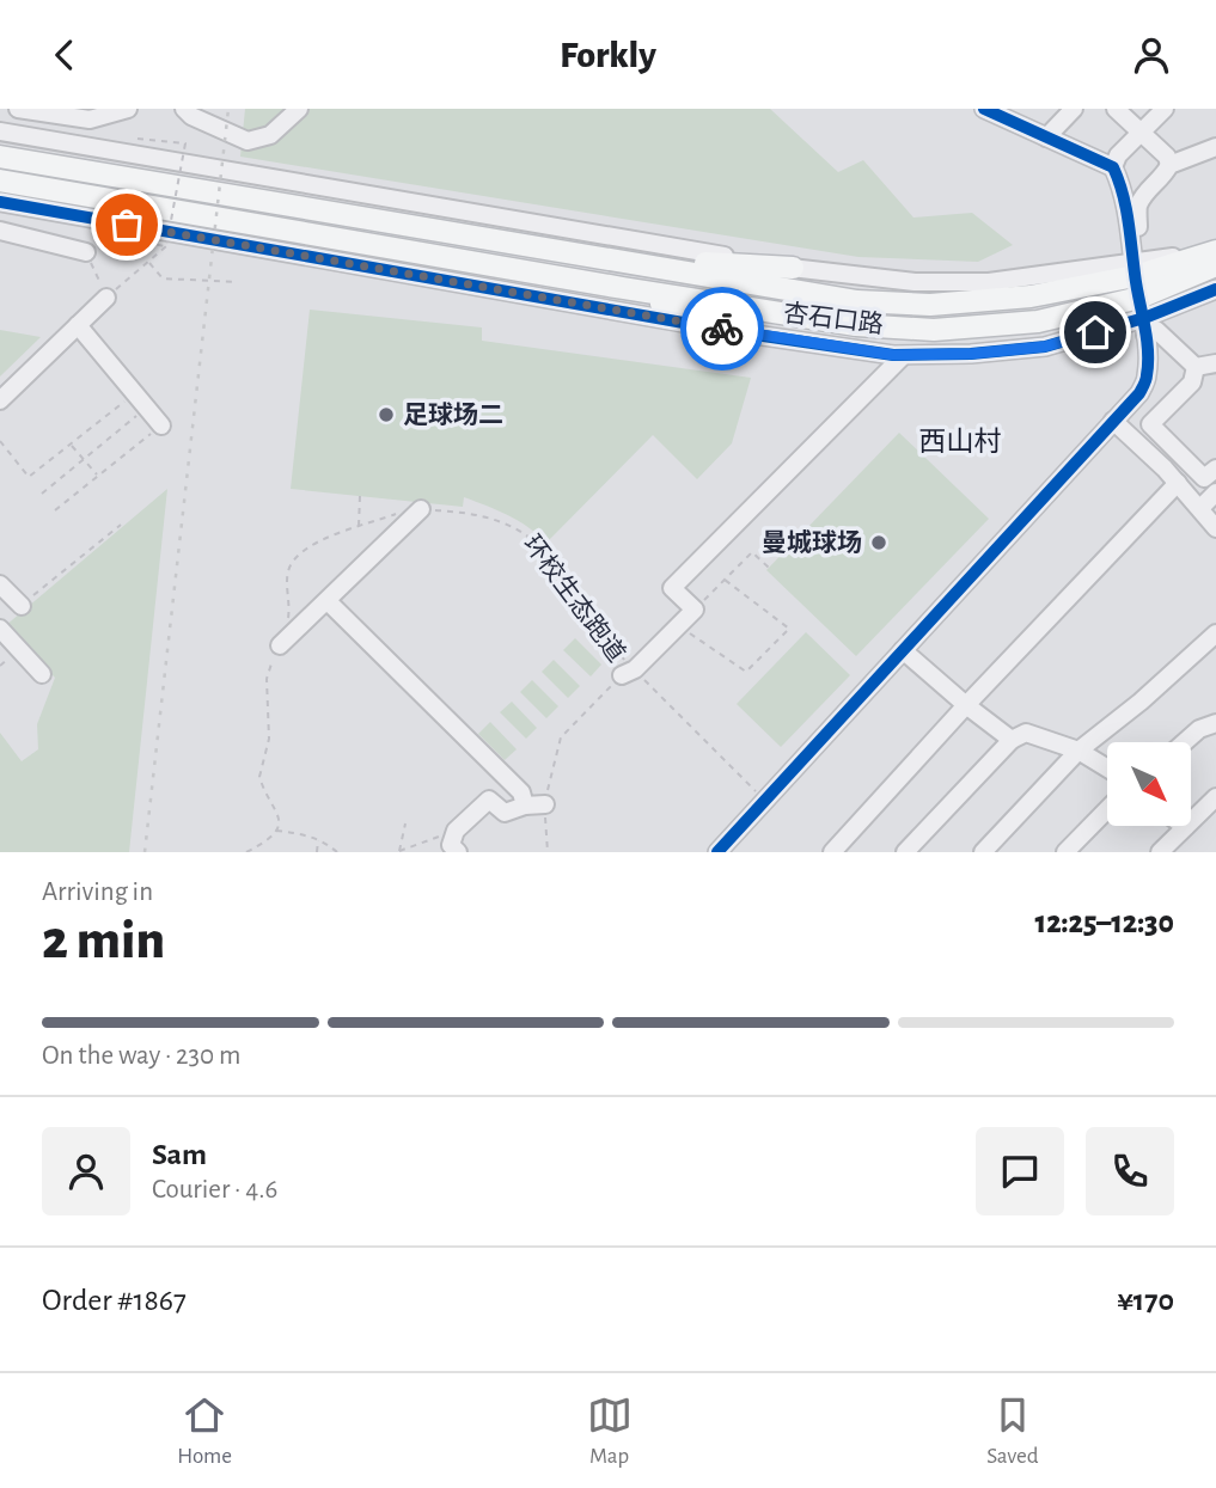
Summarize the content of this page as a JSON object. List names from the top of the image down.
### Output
{
  "streets": {
    "main road": ["杏石口路"],
    "path": ["环校生态跑道"]
  },
  "districts": ["西山村"],
  "places": ["足球场二", "曼城球场"],
  "north": "bottom right",
  "page": {
    "header": "Forkly",
    "heading": ["2 min", "Arriving in", "12:25–12:30"],
    "panel": [
      "Sam",
      "Courier · 4.6",
      "Order #1867",
      "¥170"
    ],
    "bar": "On the way · 230 m",
    "tabs": ["Home", "Map", "Saved"]
  }
}
